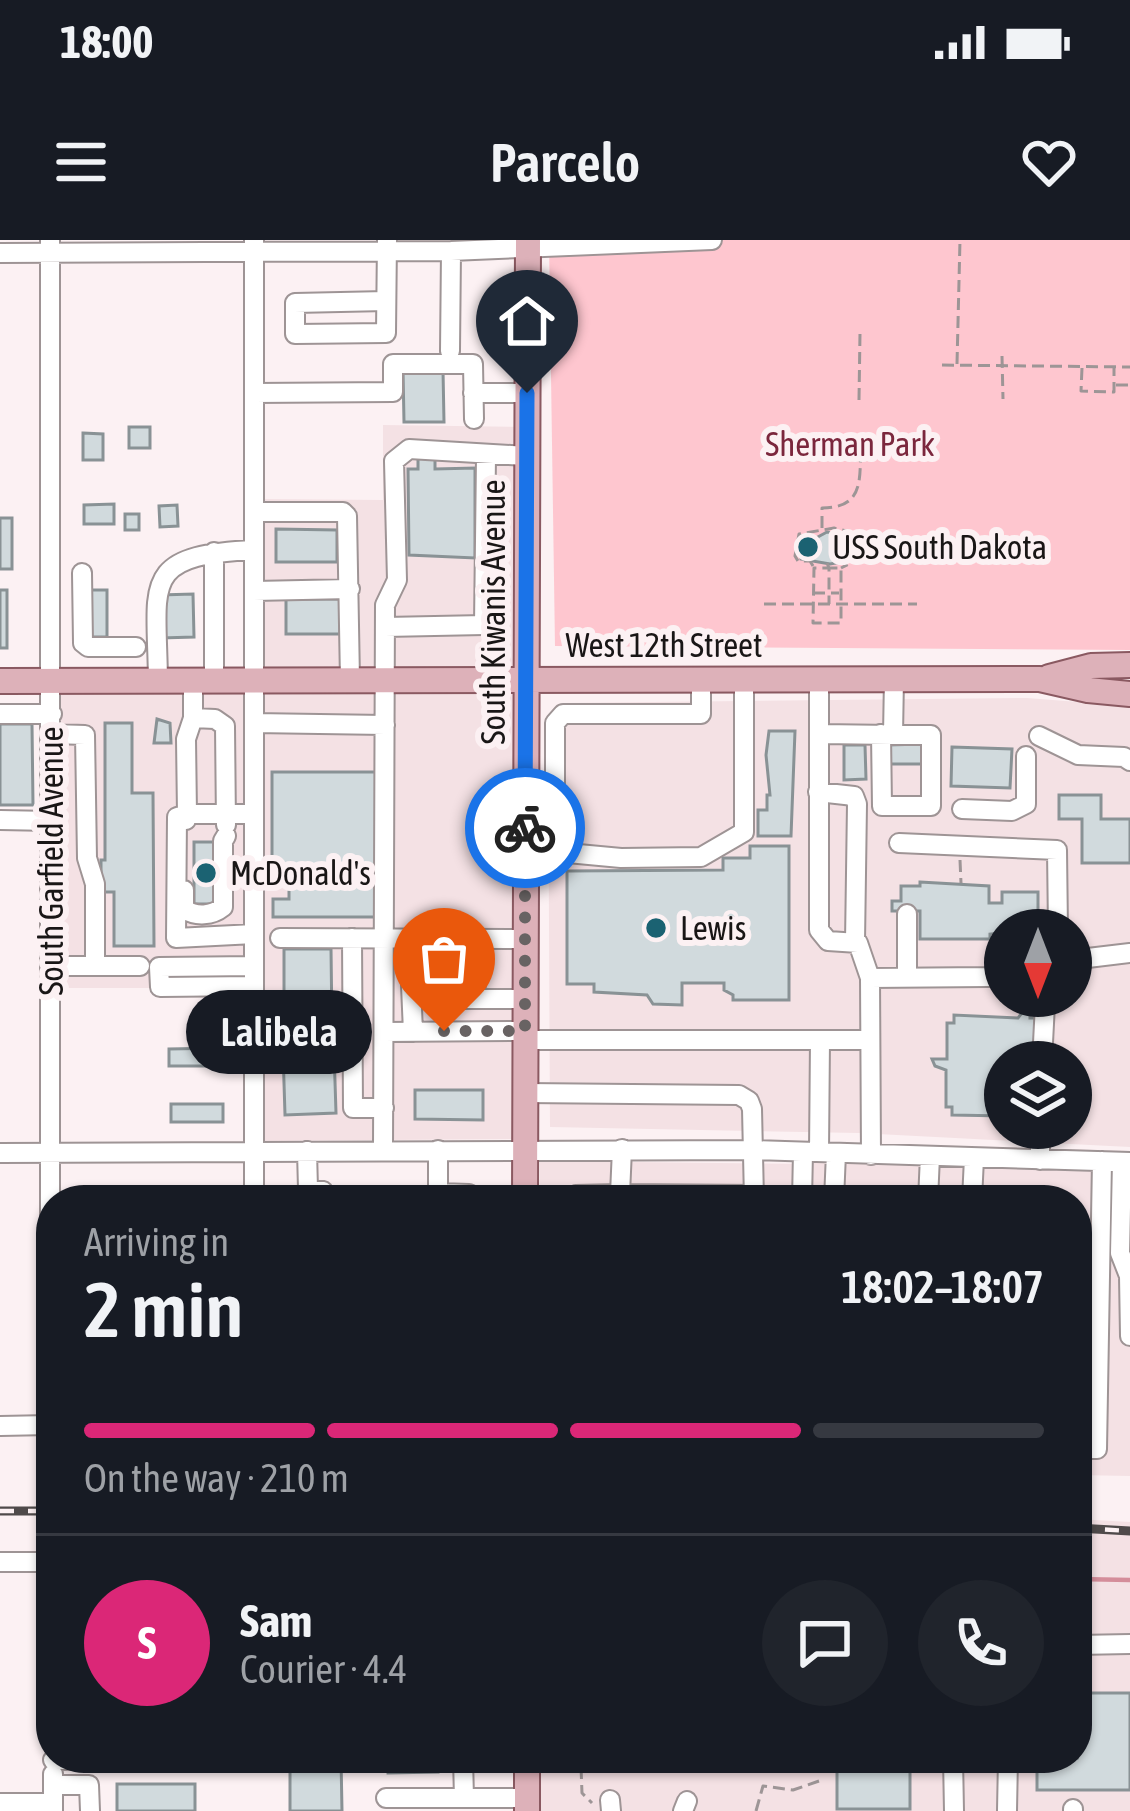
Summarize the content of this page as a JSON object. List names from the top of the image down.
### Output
{
  "streets": {
    "main road": ["South Kiwanis Avenue", "West 12th Street"],
    "street": ["South Garfield Avenue"]
  },
  "crossings": [
    ["South Kiwanis Avenue", "West 12th Street"],
    ["West 12th Street", "South Garfield Avenue"]
  ],
  "parks": ["Sherman Park"],
  "places": [
    "USS South Dakota",
    "McDonald's",
    "Lewis",
    "Lalibela"
  ],
  "north": "bottom",
  "page": {
    "status": "18:00",
    "header": "Parcelo",
    "bubble": "Lalibela",
    "heading": ["2 min", "Arriving in", "18:02–18:07"],
    "panel": ["Sam", "Courier · 4.4"],
    "bar": "On the way · 210 m",
    "round": "S"
  }
}
